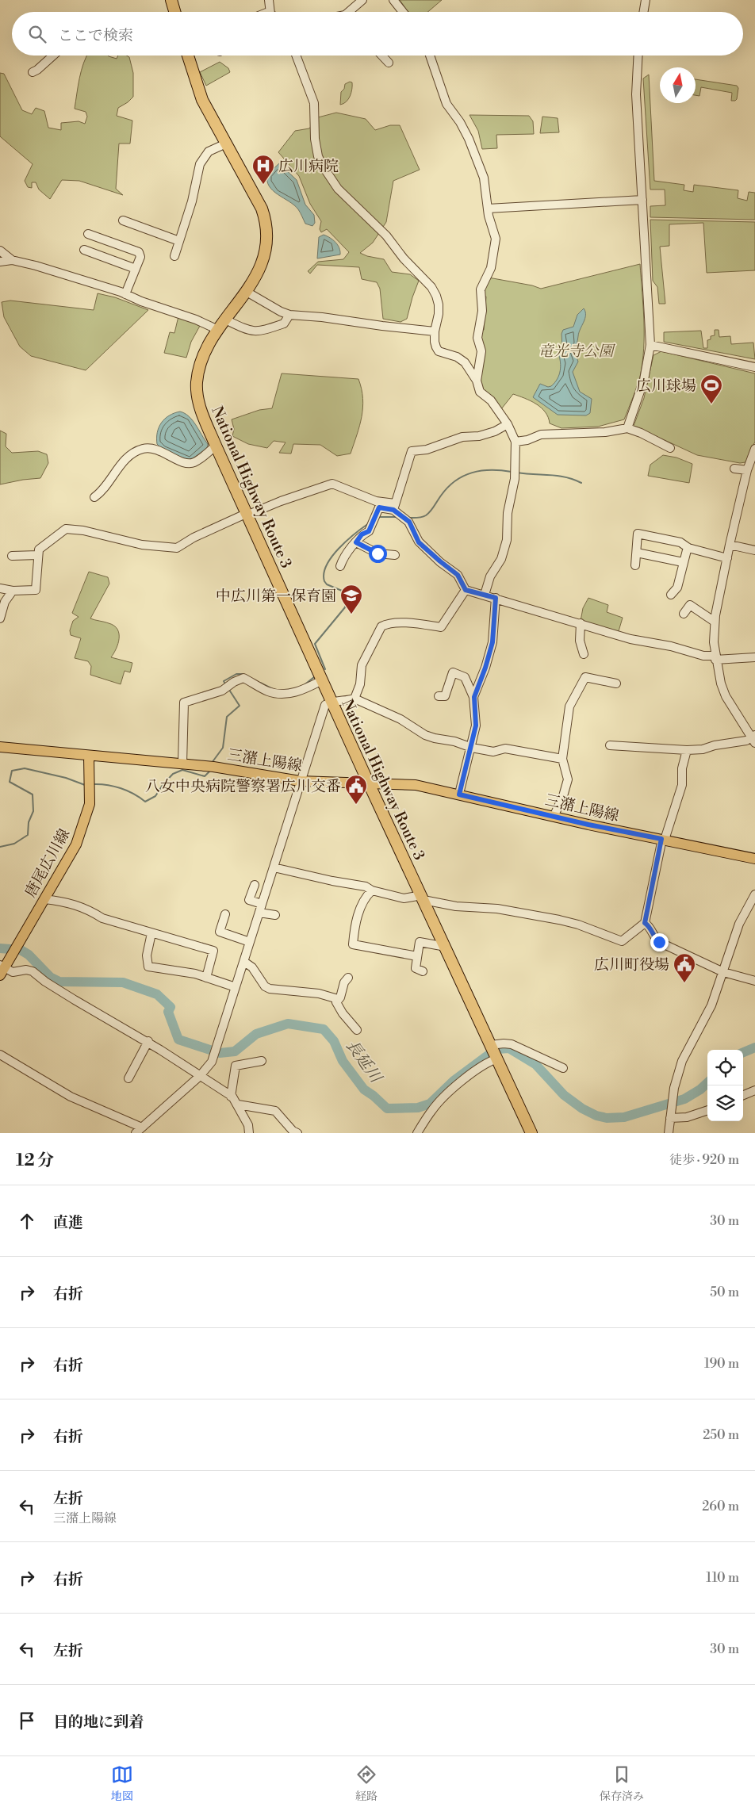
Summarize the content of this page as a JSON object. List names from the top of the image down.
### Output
{
  "streets": {
    "highway": ["National Highway Route 3"],
    "main road": ["三潴上陽線", "唐尾広川線"]
  },
  "crossings": [
    ["National Highway Route 3", "三潴上陽線"],
    ["三潴上陽線", "唐尾広川線"]
  ],
  "water": ["長延川"],
  "parks": ["竜光寺公園"],
  "places": {
    "hospital": ["広川病院"],
    "sports": ["広川球場"],
    "school or university": ["中広川第一保育園"],
    "public building": ["八女中央病院警察署広川交番", "広川町役場"]
  },
  "north": "top",
  "page": {
    "search": "ここで検索",
    "heading": ["12 分", "徒歩 · 920 m"],
    "list": [
      ["直進", "30 m"],
      ["右折", "50 m"],
      ["右折", "190 m"],
      ["右折", "250 m"],
      ["左折", "三潴上陽線", "260 m"],
      ["右折", "110 m"],
      ["左折", "30 m"],
      "目的地に到着"
    ],
    "nav": ["地図", "経路", "保存済み"]
  }
}
